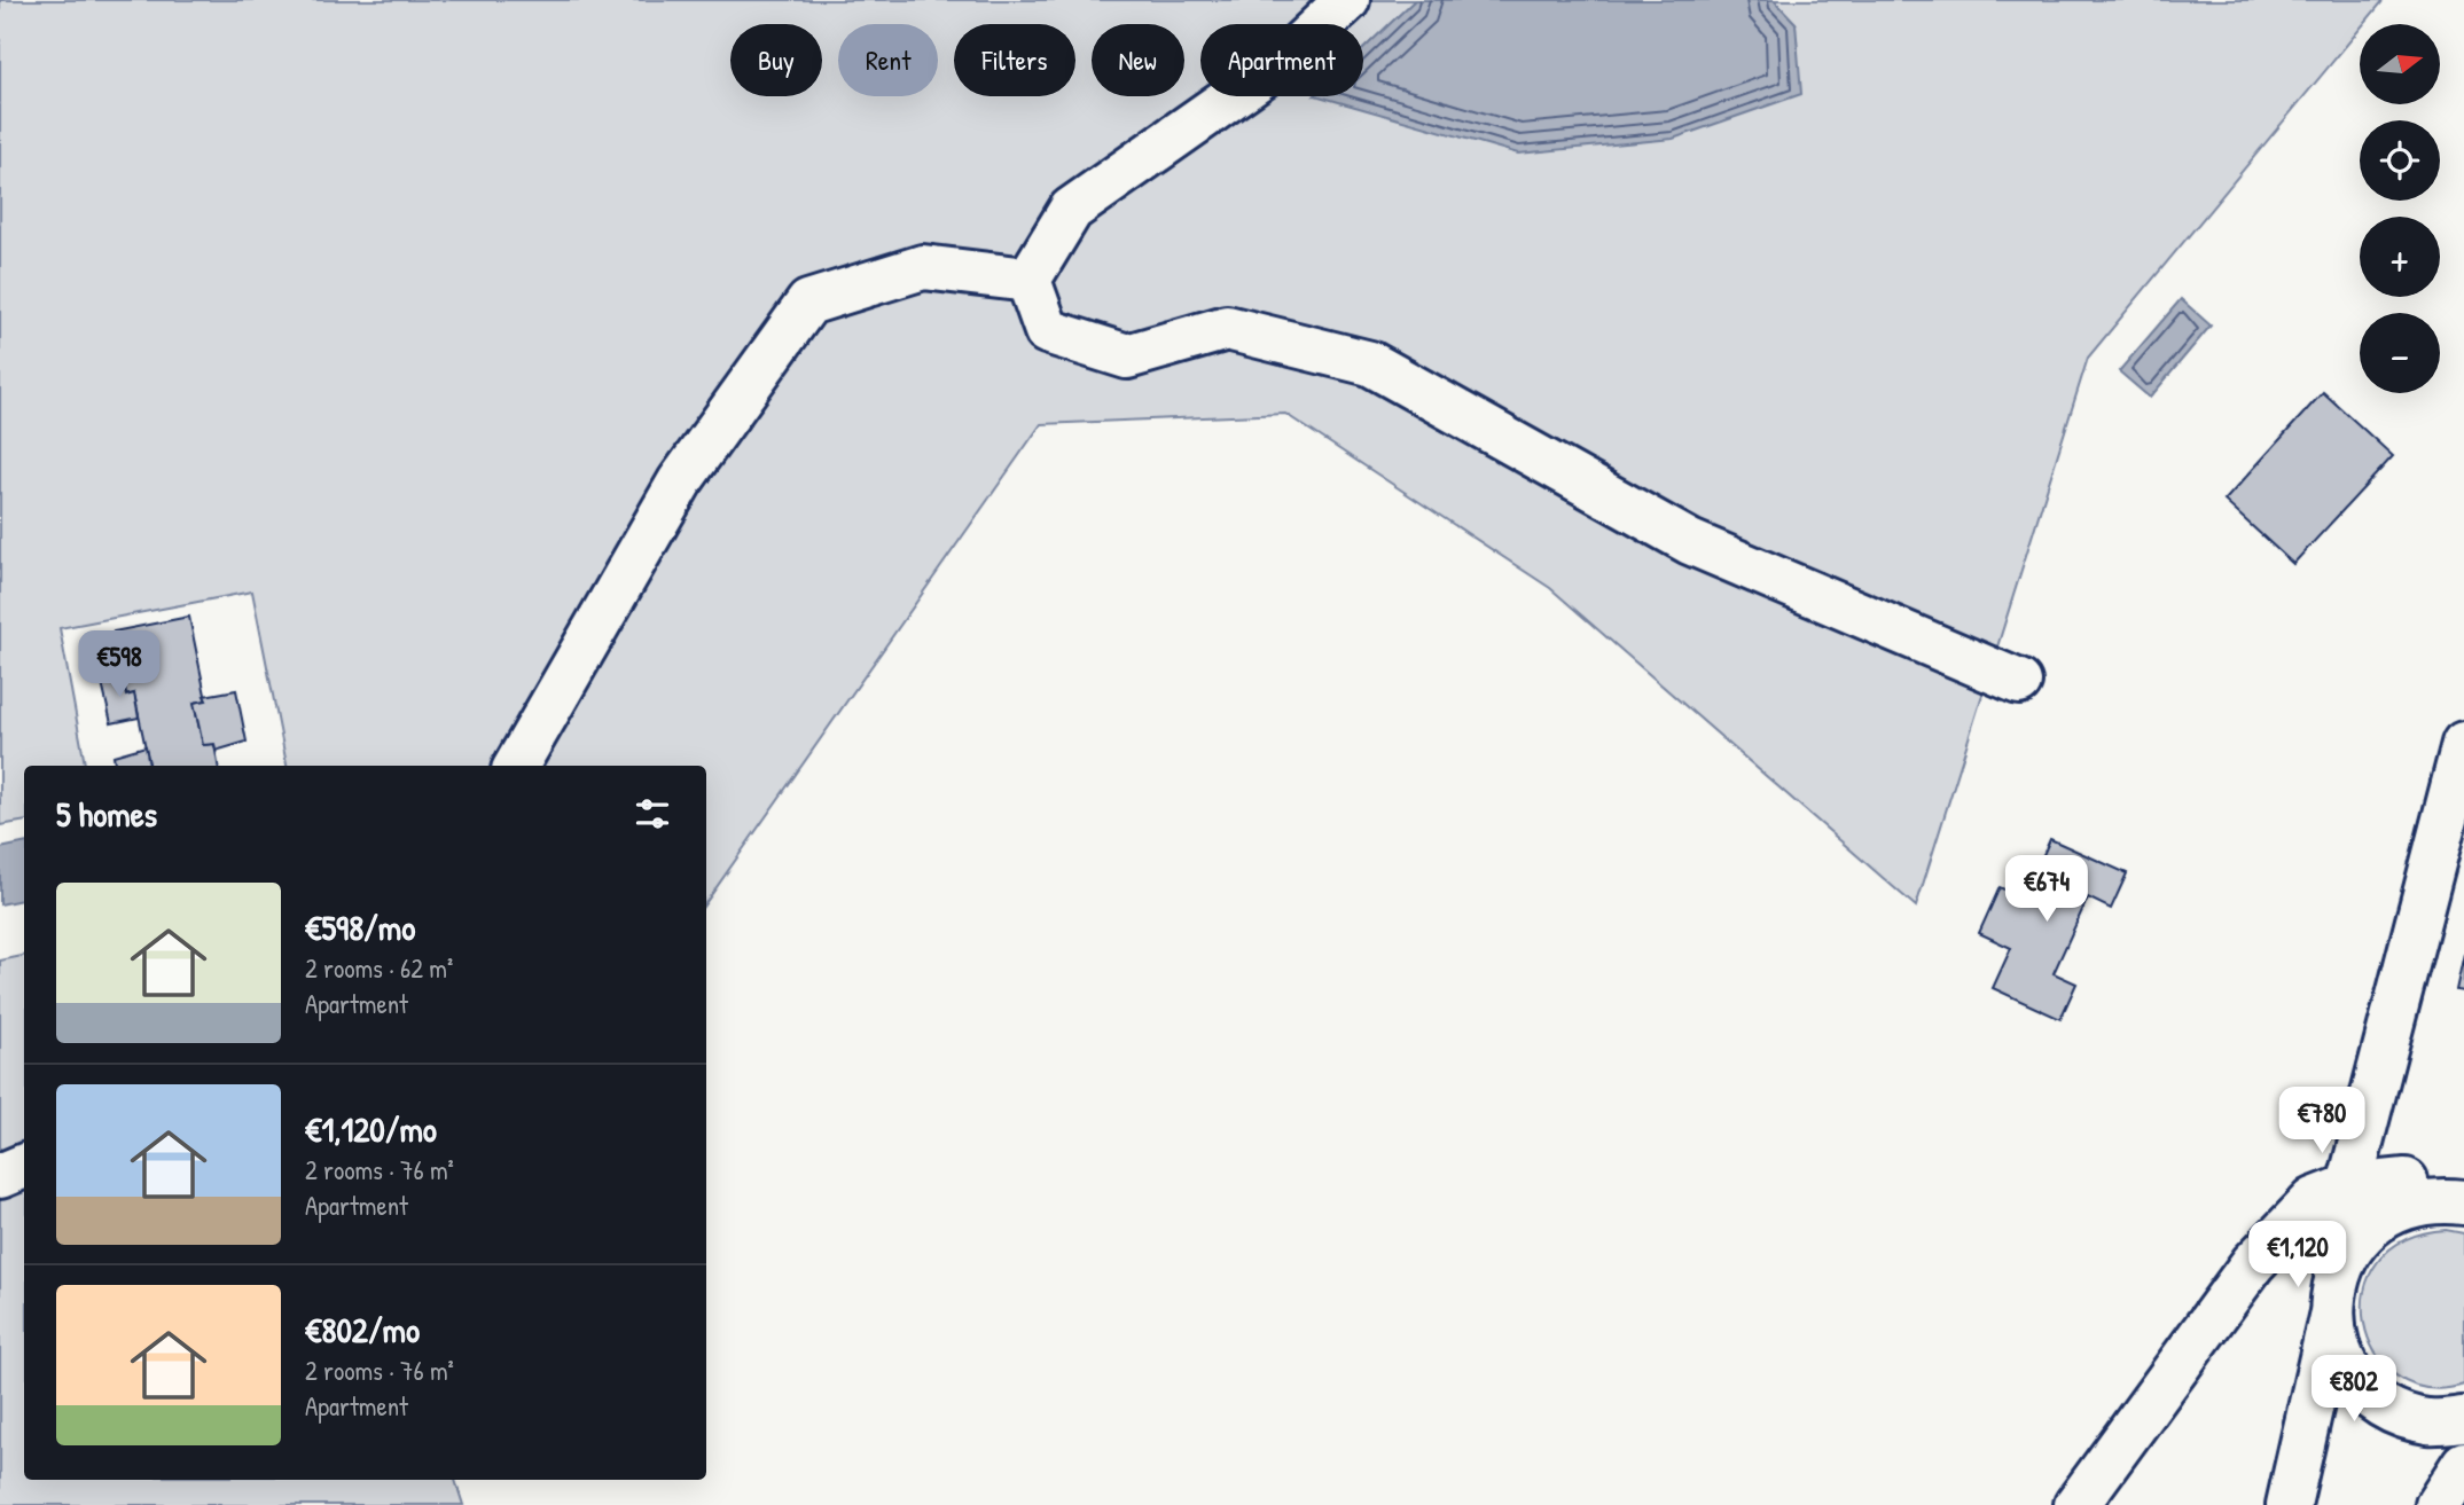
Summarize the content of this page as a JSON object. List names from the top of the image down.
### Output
{
  "north": "right",
  "page": {
    "map_buttons": ["+", "−"],
    "chip": [
      "Buy",
      "Rent",
      "Filters",
      "New",
      "Apartment"
    ],
    "price": [
      "€598",
      "€674",
      "€780",
      "€1,120",
      "€802"
    ],
    "heading": "5 homes",
    "list": [
      {
        "name": "€598/mo",
        "note": "2 rooms · 62 m² · Apartment"
      },
      {
        "name": "€1,120/mo",
        "note": "2 rooms · 76 m² · Apartment"
      },
      {
        "name": "€802/mo",
        "note": "2 rooms · 76 m² · Apartment"
      }
    ]
  }
}
